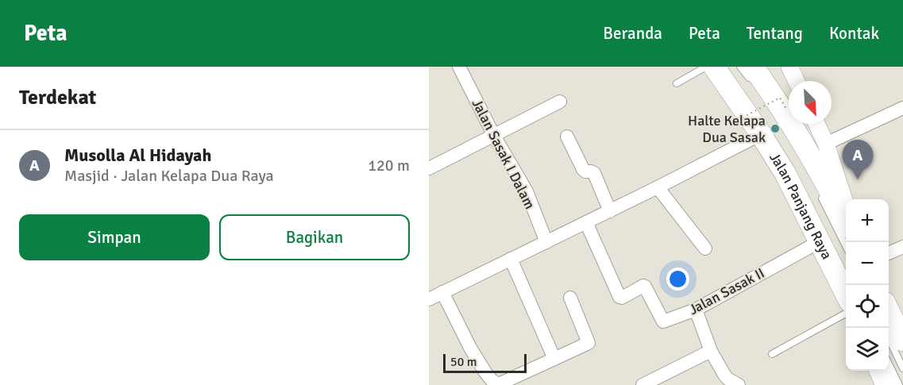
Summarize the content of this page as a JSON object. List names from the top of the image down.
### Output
{
  "streets": {
    "main road": ["Jalan Panjang Raya"],
    "street": ["Jalan Sasak I Dalam", "Jalan Sasak II"]
  },
  "crossings": [
    ["Jalan Panjang Raya", "Jalan Sasak II"]
  ],
  "places": ["Halte Kelapa Dua Sasak"],
  "scale_bar": "50 m",
  "north": "bottom right",
  "page": {
    "header": "Peta",
    "nav": [
      "Beranda",
      "Peta",
      "Tentang",
      "Kontak"
    ],
    "heading": "Terdekat",
    "list": [
      {
        "mark": "A",
        "name": "Musolla Al Hidayah",
        "note": "Masjid · Jalan Kelapa Dua Raya",
        "value": "120 m"
      }
    ],
    "pins": "A",
    "map_buttons": ["+", "−"],
    "buttons": ["Simpan", "Bagikan"],
    "scale": "50 m"
  }
}
